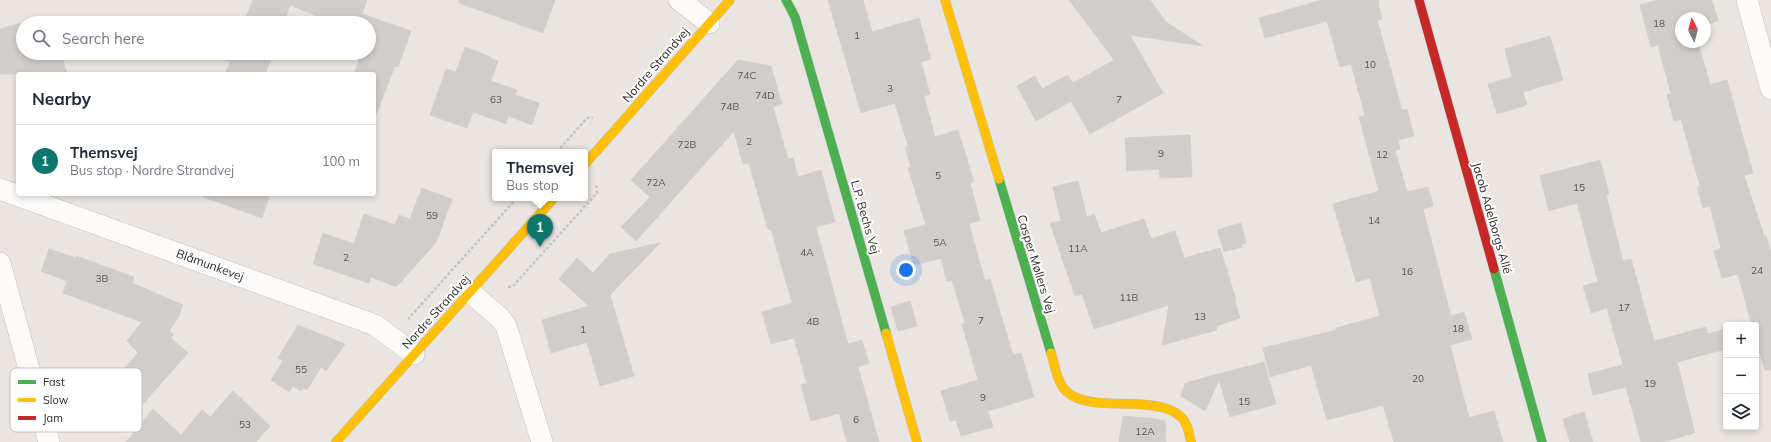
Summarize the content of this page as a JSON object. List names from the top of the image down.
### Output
{
  "streets": {
    "street": [
      "Nordre Strandvej",
      "L.P. Bechs Vej",
      "Jacob Adelborgs Allé",
      "Casper Møllers Vej",
      "Blåmunkevej"
    ]
  },
  "crossings": [
    ["Nordre Strandvej", "Blåmunkevej"]
  ],
  "house_numbers": [
    "18",
    "1",
    "10",
    "74C",
    "3",
    "74D",
    "63",
    "7",
    "74B",
    "2",
    "72B",
    "9",
    "12",
    "5",
    "72A",
    "15",
    "59",
    "14",
    "5A",
    "11A",
    "4A",
    "2",
    "24",
    "16",
    "3B",
    "11B",
    "17",
    "13",
    "7",
    "4B",
    "18",
    "1",
    "55",
    "20",
    "19",
    "9",
    "15",
    "6",
    "53",
    "12A"
  ],
  "legend": ["Fast", "Slow", "Jam"],
  "north": "top",
  "page": {
    "search": "Search here",
    "heading": "Nearby",
    "list": [
      {
        "mark": "1",
        "name": "Themsvej",
        "note": "Bus stop · Nordre Strandvej",
        "value": "100 m"
      }
    ],
    "popup": ["Themsvej", "Bus stop"],
    "pins": "1",
    "map_buttons": ["+", "−"]
  }
}
